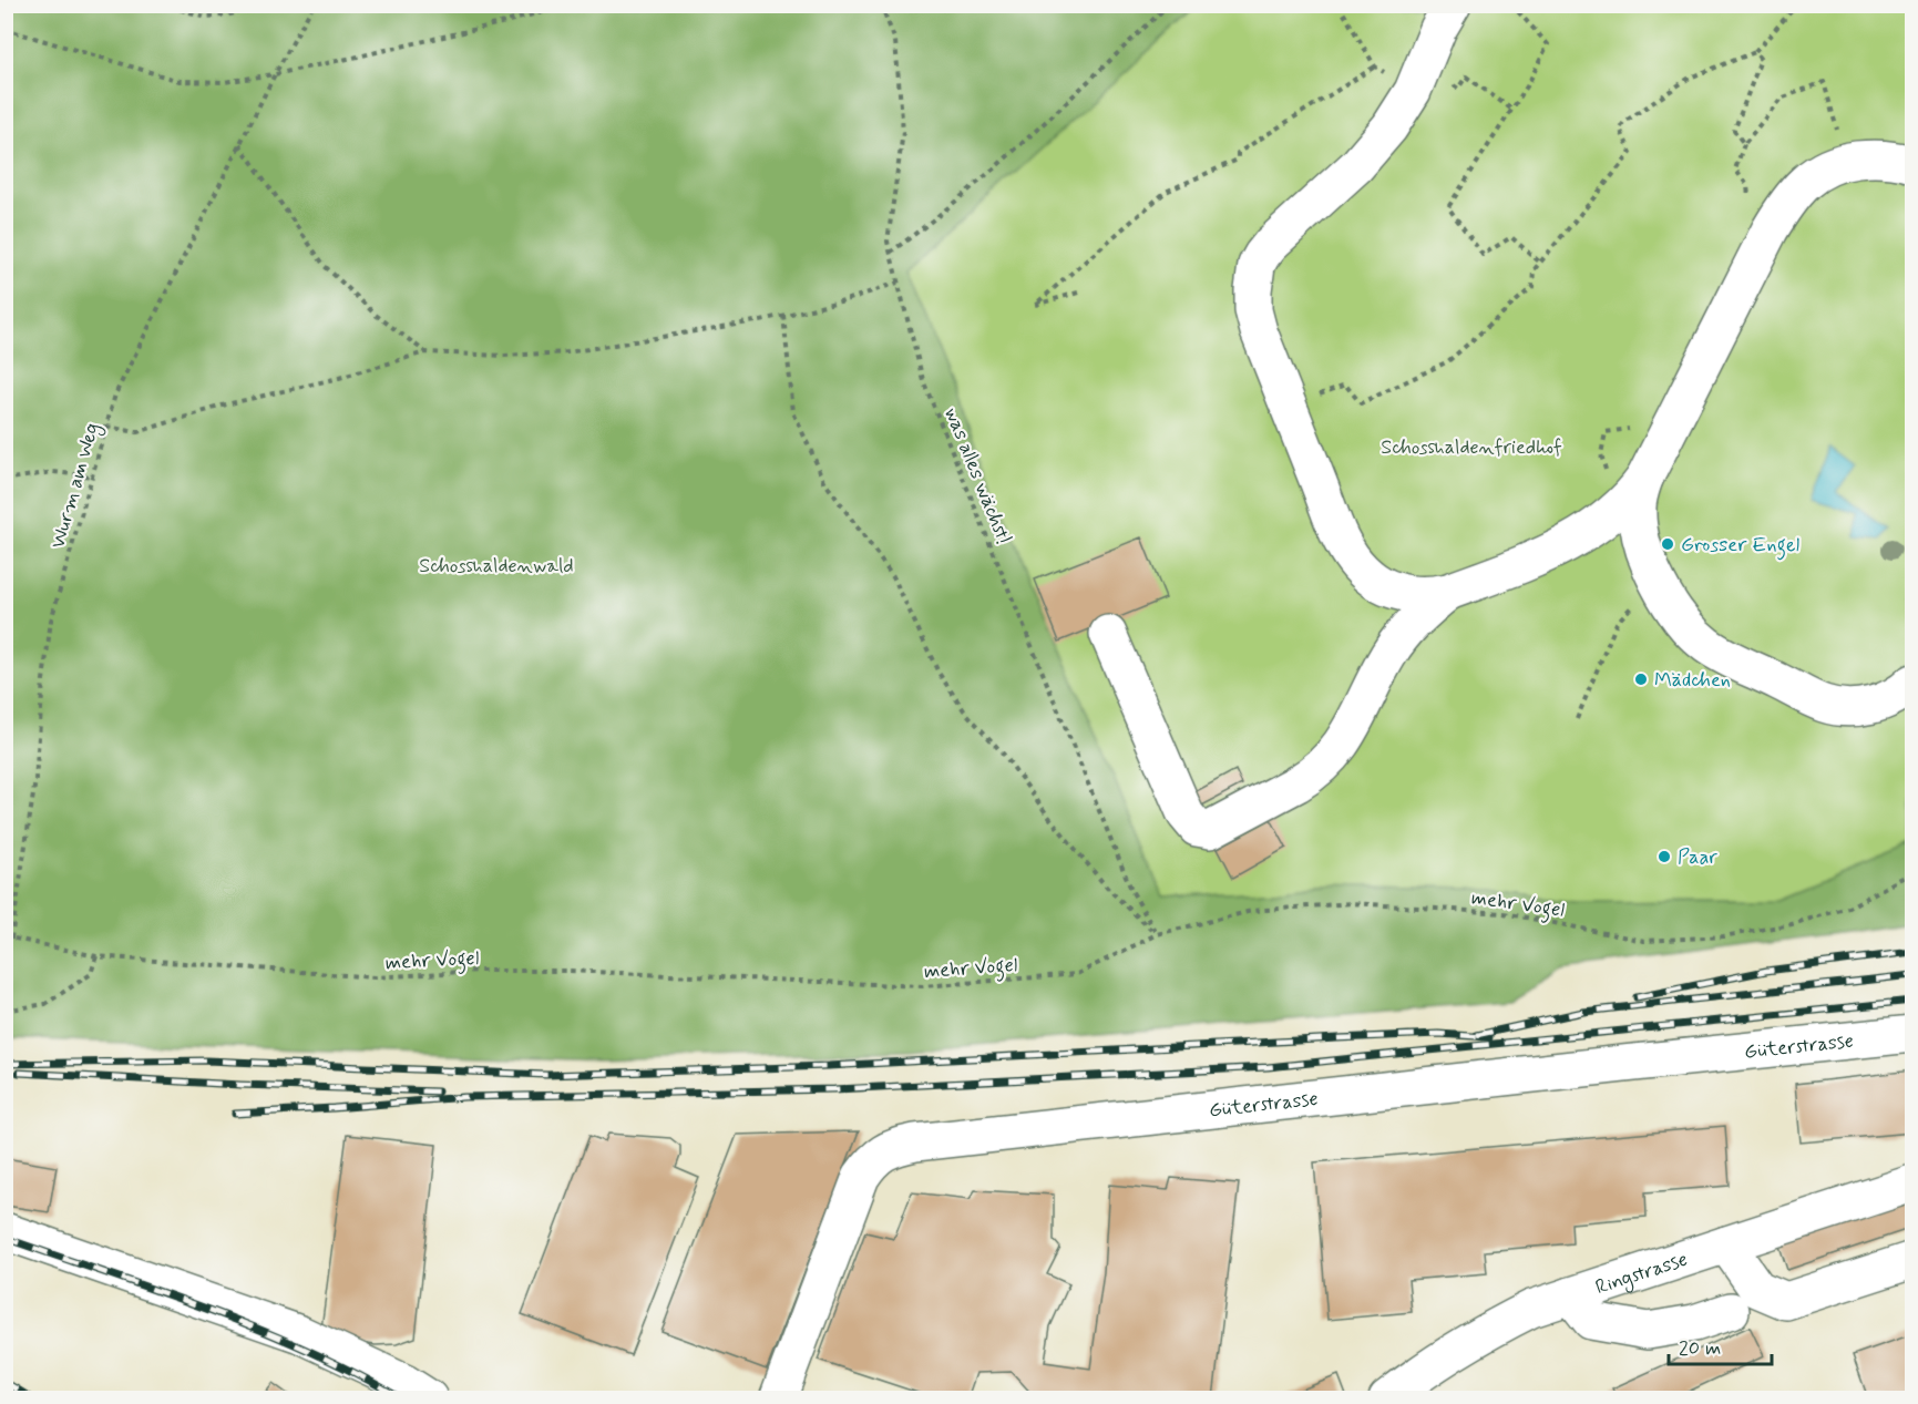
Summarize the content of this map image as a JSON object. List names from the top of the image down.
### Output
{
  "streets": {
    "street": ["Güterstrasse", "Ringstrasse"],
    "path": ["was alles wächst!", "Wurm am Weg", "mehr Vogel"]
  },
  "crossings": [
    ["was alles wächst!", "mehr Vogel"],
    ["Wurm am Weg", "mehr Vogel"]
  ],
  "parks": ["Schosshaldenfriedhof", "Schosshaldenwald"],
  "places": ["Grosser Engel", "Mädchen", "Paar"],
  "scale_bar": "20 m"
}
